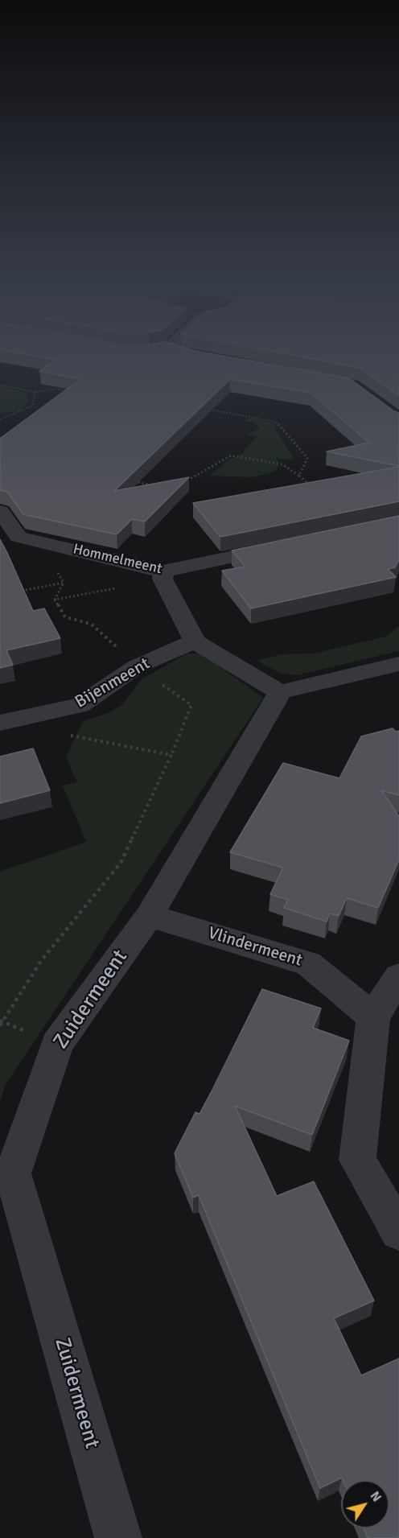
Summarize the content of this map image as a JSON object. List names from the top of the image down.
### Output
{
  "streets": {
    "street": [
      "Hommelmeent",
      "Bijenmeent",
      "Vlindermeent",
      "Zuidermeent"
    ]
  },
  "crossings": [
    ["Vlindermeent", "Zuidermeent"]
  ],
  "north": "top right"
}
